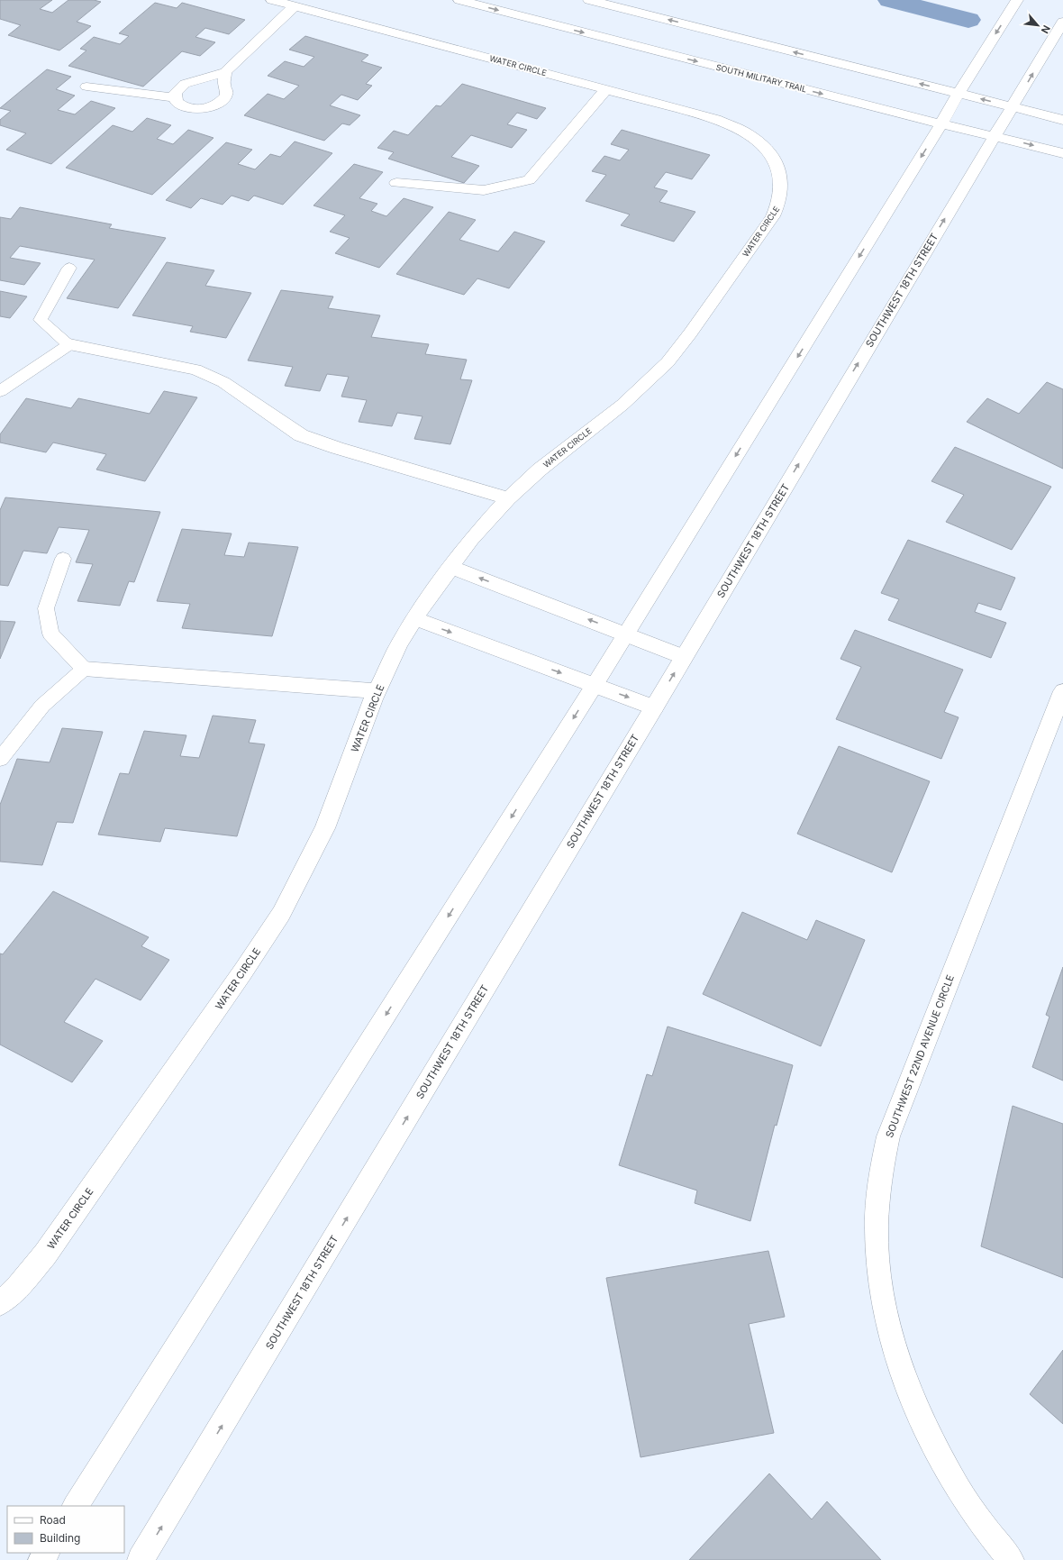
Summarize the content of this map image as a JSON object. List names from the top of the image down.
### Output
{
  "streets": {
    "street": [
      "WATER CIRCLE",
      "SOUTH MILITARY TRAIL",
      "SOUTHWEST 18TH STREET",
      "SOUTHWEST 22ND AVENUE CIRCLE"
    ]
  },
  "crossings": [
    ["SOUTH MILITARY TRAIL", "SOUTHWEST 18TH STREET"]
  ],
  "legend": ["Road", "Building"],
  "north": "bottom right"
}
